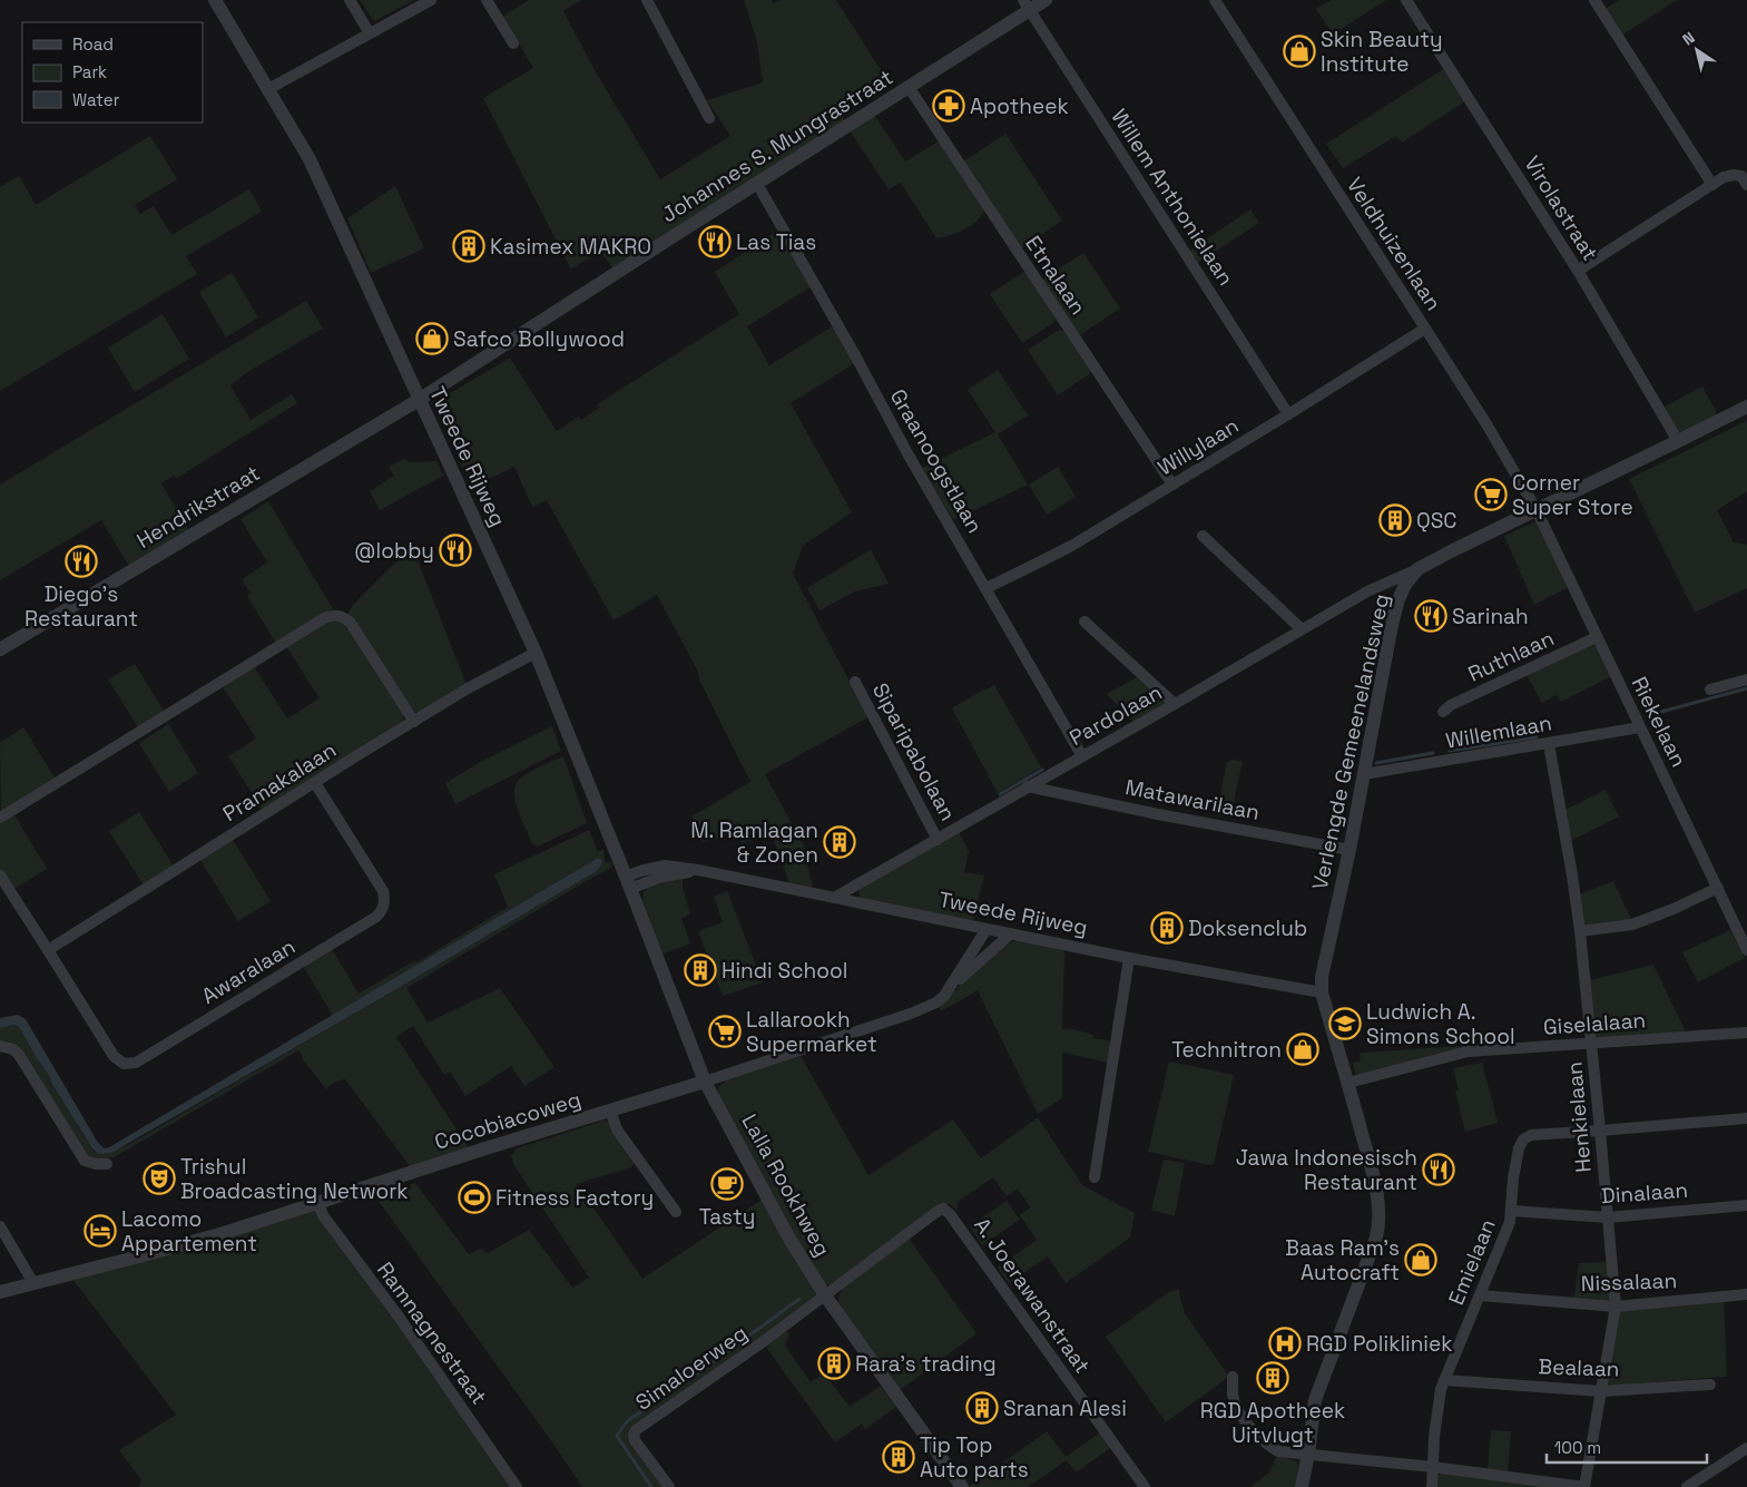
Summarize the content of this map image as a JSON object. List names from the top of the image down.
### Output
{
  "streets": {
    "street": [
      "Johannes S. Mungrastraat",
      "Willem Anthonielaan",
      "Virolastraat",
      "Veldhuizenlaan",
      "Etnalaan",
      "Willylaan",
      "Tweede Rijweg",
      "Graanoogstlaan",
      "Hendrikstraat",
      "Ruthlaan",
      "Pardolaan",
      "Riekelaan",
      "Willemlaan",
      "Verlengde Gemeenelandsweg",
      "Siparipabolaan",
      "Pramakalaan",
      "Matawarilaan",
      "Awaralaan",
      "Giselalaan",
      "Henkielaan",
      "Cocobiacoweg",
      "Lalla Rookhweg",
      "Dinalaan",
      "Emielaan",
      "Nissalaan",
      "A. Joerawanstraat",
      "Ramnagnestraat",
      "Simaloerweg",
      "Bealaan"
    ]
  },
  "crossings": [
    ["Johannes S. Mungrastraat", "Willem Anthonielaan"],
    ["Johannes S. Mungrastraat", "Etnalaan"],
    ["Johannes S. Mungrastraat", "Tweede Rijweg"],
    ["Johannes S. Mungrastraat", "Graanoogstlaan"],
    ["Johannes S. Mungrastraat", "Hendrikstraat"],
    ["Willem Anthonielaan", "Willylaan"],
    ["Veldhuizenlaan", "Willylaan"],
    ["Veldhuizenlaan", "Riekelaan"],
    ["Etnalaan", "Willylaan"],
    ["Willylaan", "Graanoogstlaan"],
    ["Tweede Rijweg", "Hendrikstraat"],
    ["Tweede Rijweg", "Pardolaan"],
    ["Tweede Rijweg", "Verlengde Gemeenelandsweg"],
    ["Tweede Rijweg", "Pramakalaan"],
    ["Tweede Rijweg", "Cocobiacoweg"],
    ["Tweede Rijweg", "Lalla Rookhweg"],
    ["Graanoogstlaan", "Pardolaan"],
    ["Ruthlaan", "Riekelaan"],
    ["Pardolaan", "Verlengde Gemeenelandsweg"],
    ["Pardolaan", "Siparipabolaan"],
    ["Pardolaan", "Matawarilaan"],
    ["Riekelaan", "Willemlaan"],
    ["Willemlaan", "Verlengde Gemeenelandsweg"],
    ["Willemlaan", "Henkielaan"],
    ["Verlengde Gemeenelandsweg", "Matawarilaan"],
    ["Pramakalaan", "Awaralaan"],
    ["Giselalaan", "Henkielaan"],
    ["Henkielaan", "Dinalaan"],
    ["Henkielaan", "Emielaan"],
    ["Henkielaan", "Nissalaan"],
    ["Henkielaan", "Bealaan"],
    ["Cocobiacoweg", "Lalla Rookhweg"],
    ["Cocobiacoweg", "Ramnagnestraat"],
    ["Lalla Rookhweg", "Simaloerweg"],
    ["Dinalaan", "Emielaan"],
    ["Emielaan", "Nissalaan"],
    ["Emielaan", "Bealaan"],
    ["A. Joerawanstraat", "Simaloerweg"]
  ],
  "places": {
    "shop": [
      "Skin Beauty Institute",
      "Safco Bollywood",
      "Technitron",
      "Baas Ram's Autocraft"
    ],
    "pharmacy": ["Apotheek"],
    "restaurant": [
      "Las Tias",
      "@lobby",
      "Diego's Restaurant",
      "Sarinah",
      "Jawa Indonesisch Restaurant"
    ],
    "building": [
      "Kasimex MAKRO",
      "QSC",
      "M. Ramlagan & Zonen",
      "Doksenclub",
      "Hindi School",
      "Rara's trading",
      "RGD Apotheek Uitvlugt",
      "Sranan Alesi",
      "Tip Top Auto parts"
    ],
    "supermarket": ["Corner Super Store", "Lallarookh Supermarket"],
    "school or university": ["Ludwich A. Simons School"],
    "theatre": ["Trishul Broadcasting Network"],
    "cafe": ["Tasty"],
    "sports": ["Fitness Factory"],
    "hotel": ["Lacomo Appartement"],
    "hospital": ["RGD Polikliniek"]
  },
  "legend": ["Road", "Park", "Water"],
  "scale_bar": "100 m",
  "north": "top left"
}
